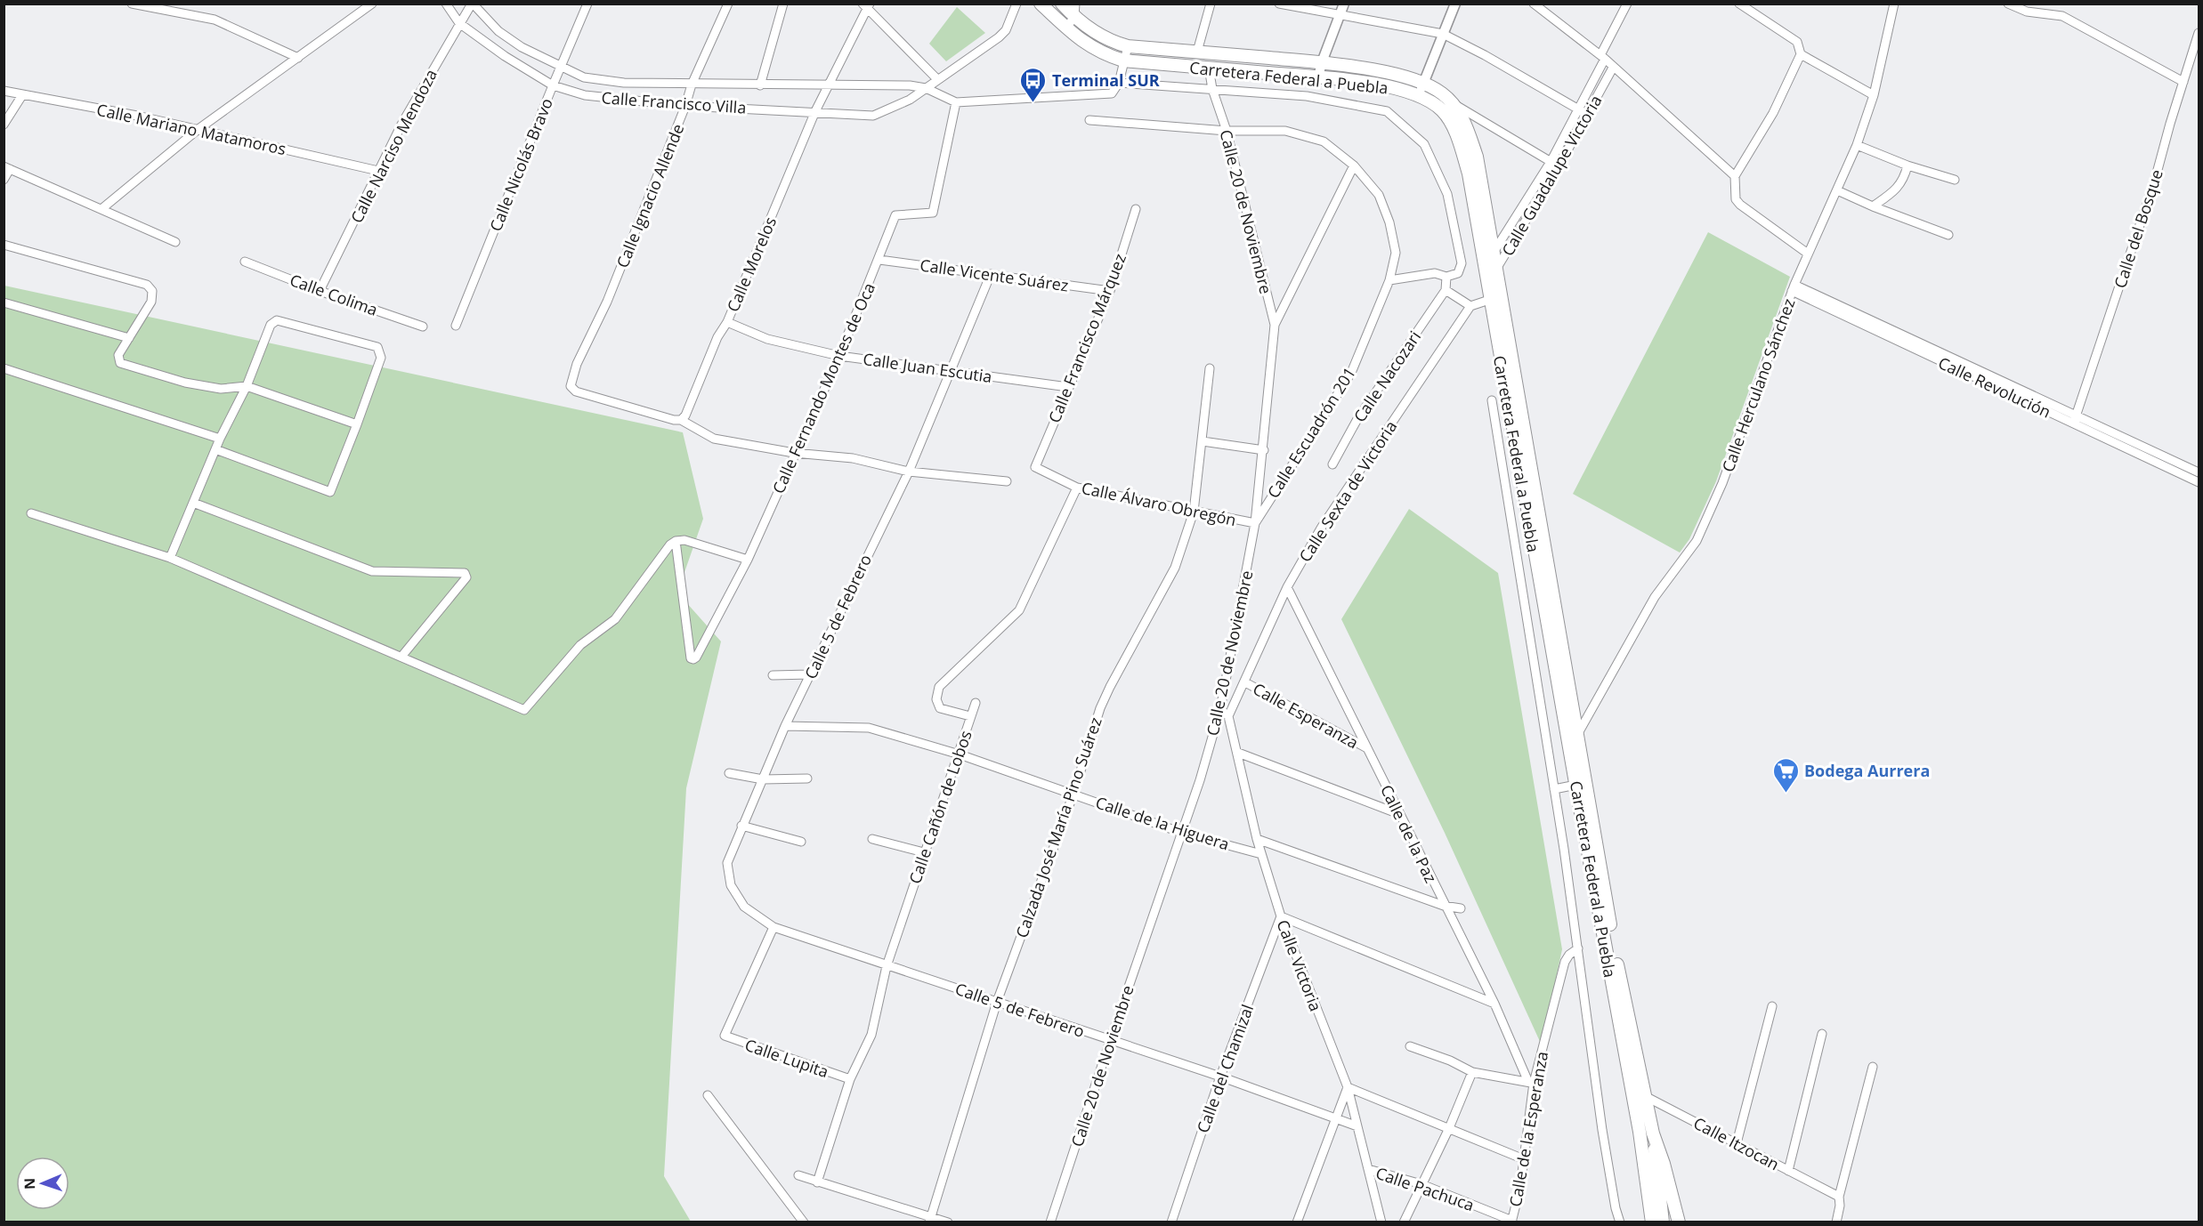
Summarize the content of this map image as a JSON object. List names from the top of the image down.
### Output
{
  "streets": {
    "main road": ["Carretera Federal a Puebla"],
    "street": [
      "Calle Francisco Villa",
      "Calle Mariano Matamoros",
      "Calle Narciso Mendoza",
      "Calle Nicolás Bravo",
      "Calle Guadalupe Victoria",
      "Calle Ignacio Allende",
      "Calle 20 de Noviembre",
      "Calle del Bosque",
      "Calle Morelos",
      "Calle Vicente Suárez",
      "Calle Colima",
      "Calle Francisco Márquez",
      "Calle Juan Escutia",
      "Calle Nacozari",
      "Calle Herculano Sánchez",
      "Calle Revolución",
      "Calle Fernando Montes de Oca",
      "Calle Escuadrón 201",
      "Calle Sexta de Victoria",
      "Calle Álvaro Obregón",
      "Calle 5 de Febrero",
      "Calle Esperanza",
      "Calle Cañón de Lobos",
      "Calle de la Higuera",
      "Calzada José María Pino Suárez",
      "Calle de la Paz",
      "Calle Victoria",
      "Calle Lupita",
      "Calle del Chamizal",
      "Calle de la Esperanza",
      "Calle Itzocan",
      "Calle Pachuca"
    ]
  },
  "crossings": [
    ["Carretera Federal a Puebla", "Calle Guadalupe Victoria"],
    ["Carretera Federal a Puebla", "Calle 20 de Noviembre"],
    ["Carretera Federal a Puebla", "Calle Herculano Sánchez"],
    ["Carretera Federal a Puebla", "Calle Itzocan"],
    ["Calle Francisco Villa", "Calle Narciso Mendoza"],
    ["Calle Francisco Villa", "Calle Nicolás Bravo"],
    ["Calle Francisco Villa", "Calle Ignacio Allende"],
    ["Calle Francisco Villa", "Calle Morelos"],
    ["Calle Mariano Matamoros", "Calle Narciso Mendoza"],
    ["Calle Narciso Mendoza", "Calle Colima"],
    ["Calle Ignacio Allende", "Calle Morelos"],
    ["Calle 20 de Noviembre", "Calle Escuadrón 201"],
    ["Calle 20 de Noviembre", "Calle Álvaro Obregón"],
    ["Calle 20 de Noviembre", "Calle 5 de Febrero"],
    ["Calle 20 de Noviembre", "Calle de la Higuera"],
    ["Calle del Bosque", "Calle Revolución"],
    ["Calle Morelos", "Calle Juan Escutia"],
    ["Calle Vicente Suárez", "Calle Francisco Márquez"],
    ["Calle Vicente Suárez", "Calle Fernando Montes de Oca"],
    ["Calle Francisco Márquez", "Calle Juan Escutia"],
    ["Calle Francisco Márquez", "Calle Álvaro Obregón"],
    ["Calle Juan Escutia", "Calle Fernando Montes de Oca"],
    ["Calle Herculano Sánchez", "Calle Revolución"],
    ["Calle Escuadrón 201", "Calle Álvaro Obregón"],
    ["Calle Sexta de Victoria", "Calle Esperanza"],
    ["Calle Sexta de Victoria", "Calle de la Paz"],
    ["Calle Sexta de Victoria", "Calle Victoria"],
    ["Calle Álvaro Obregón", "Calle Cañón de Lobos"],
    ["Calle Álvaro Obregón", "Calzada José María Pino Suárez"],
    ["Calle 5 de Febrero", "Calle Cañón de Lobos"],
    ["Calle 5 de Febrero", "Calle de la Higuera"],
    ["Calle 5 de Febrero", "Calzada José María Pino Suárez"],
    ["Calle 5 de Febrero", "Calle Victoria"],
    ["Calle 5 de Febrero", "Calle Lupita"],
    ["Calle 5 de Febrero", "Calle del Chamizal"],
    ["Calle Esperanza", "Calle de la Paz"],
    ["Calle Cañón de Lobos", "Calle de la Higuera"],
    ["Calle Cañón de Lobos", "Calle Lupita"],
    ["Calle de la Higuera", "Calzada José María Pino Suárez"],
    ["Calle de la Higuera", "Calle Victoria"],
    ["Calle de la Paz", "Calle de la Esperanza"],
    ["Calle Victoria", "Calle del Chamizal"],
    ["Calle Victoria", "Calle Pachuca"],
    ["Calle de la Esperanza", "Calle Pachuca"]
  ],
  "places": {
    "bus stop": ["Terminal SUR"],
    "supermarket": ["Bodega Aurrera"]
  },
  "north": "left"
}
